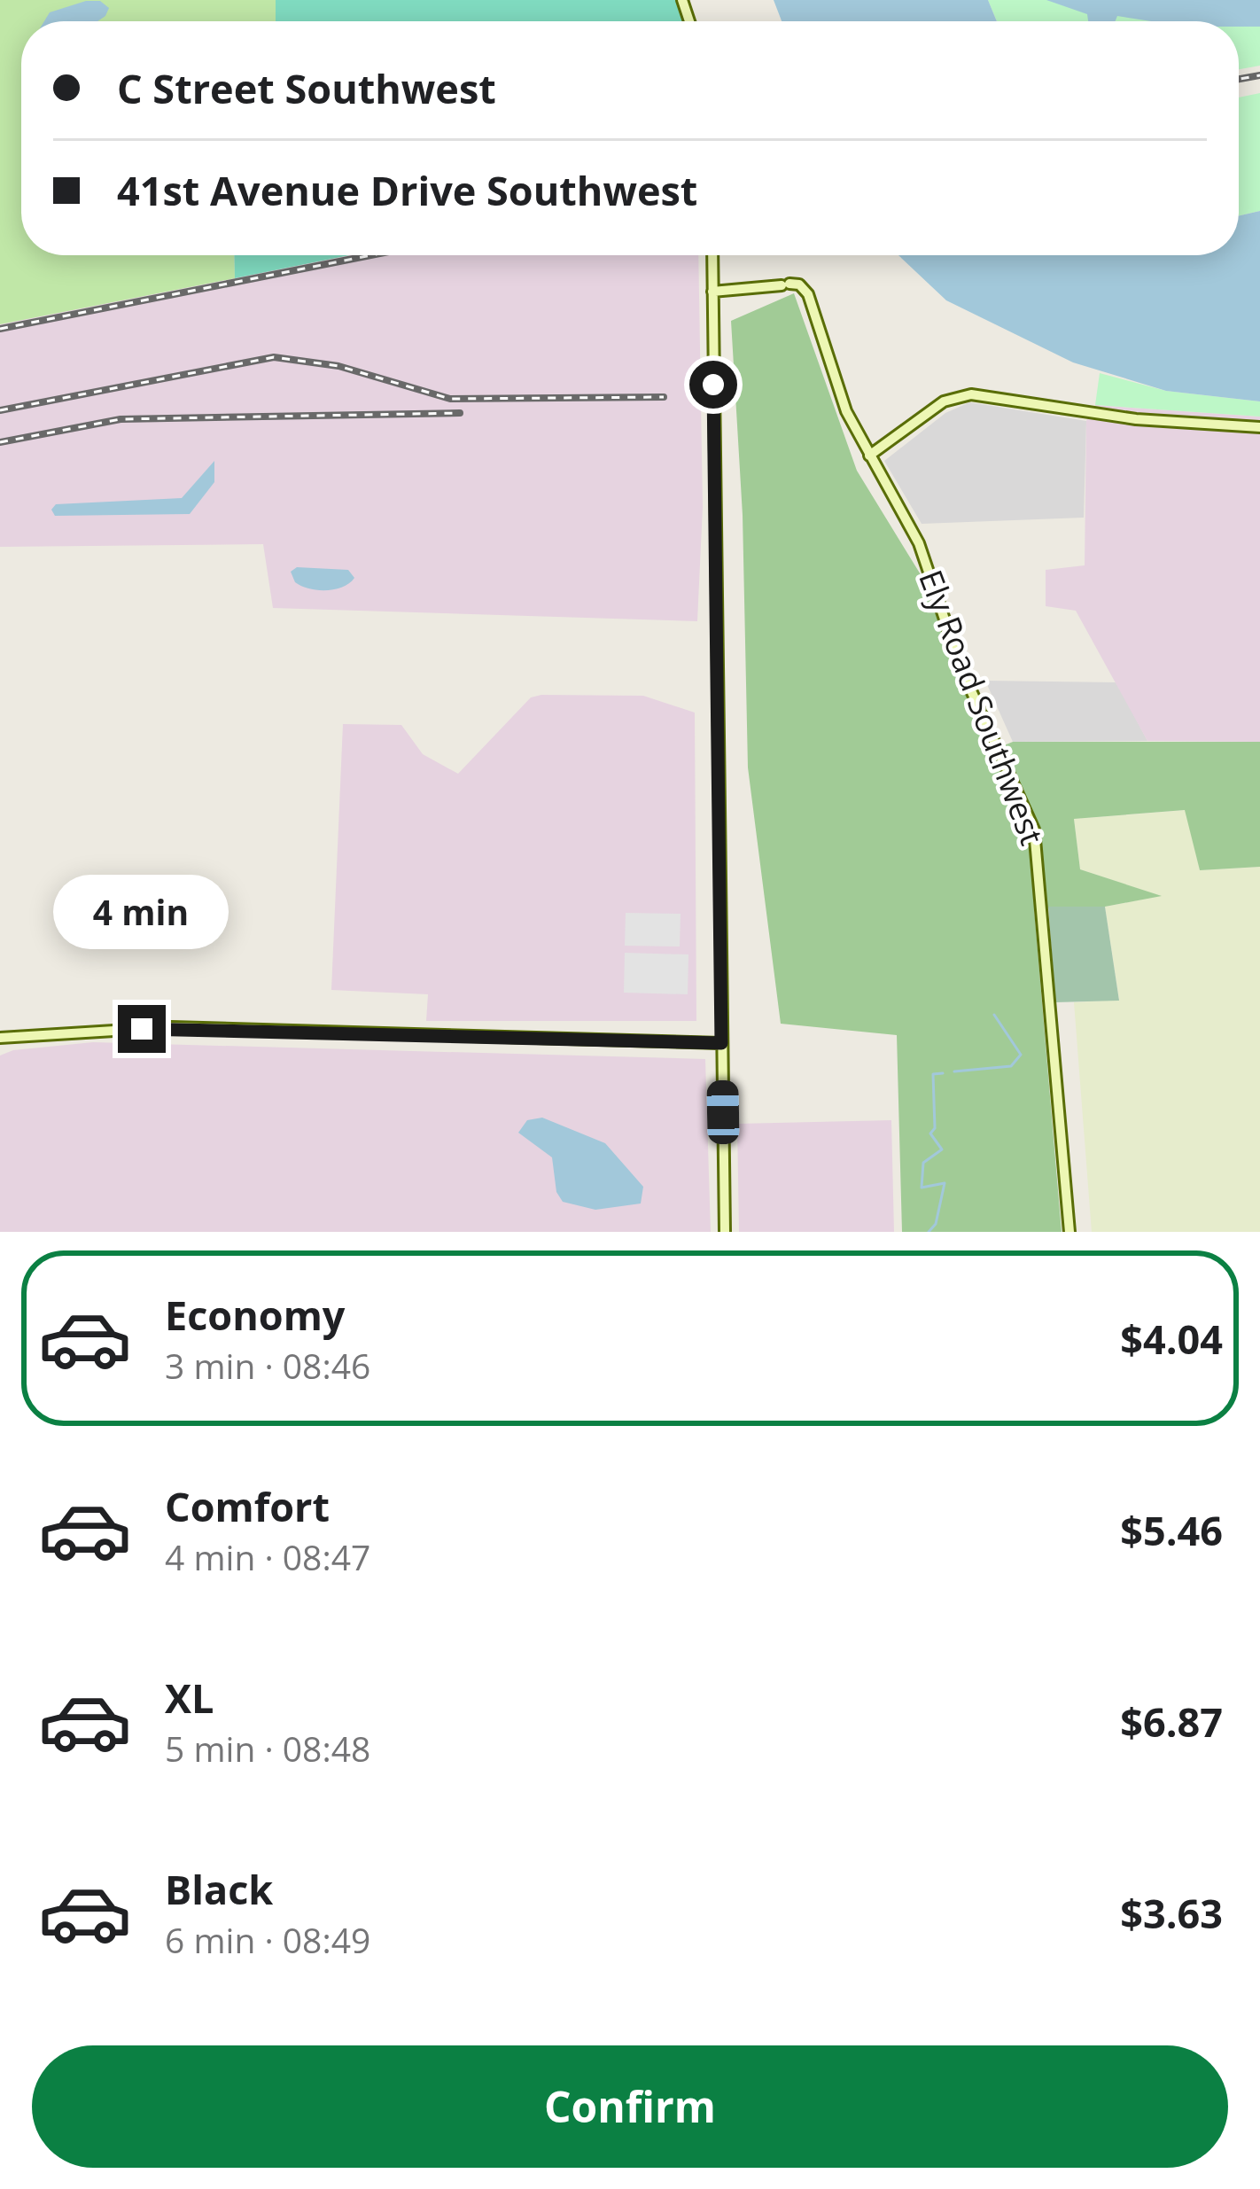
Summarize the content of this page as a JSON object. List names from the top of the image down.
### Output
{
  "streets": {
    "street": ["Ely Road Southwest"]
  },
  "page": {
    "banner": ["C Street Southwest", "41st Avenue Drive Southwest"],
    "bubble": "4 min",
    "list": [
      {
        "name": "Economy",
        "note": "3 min · 08:46",
        "value": "$4.04"
      },
      {
        "name": "Comfort",
        "note": "4 min · 08:47",
        "value": "$5.46"
      },
      {
        "name": "XL",
        "note": "5 min · 08:48",
        "value": "$6.87"
      },
      {
        "name": "Black",
        "note": "6 min · 08:49",
        "value": "$3.63"
      }
    ],
    "buttons": "Confirm"
  }
}
